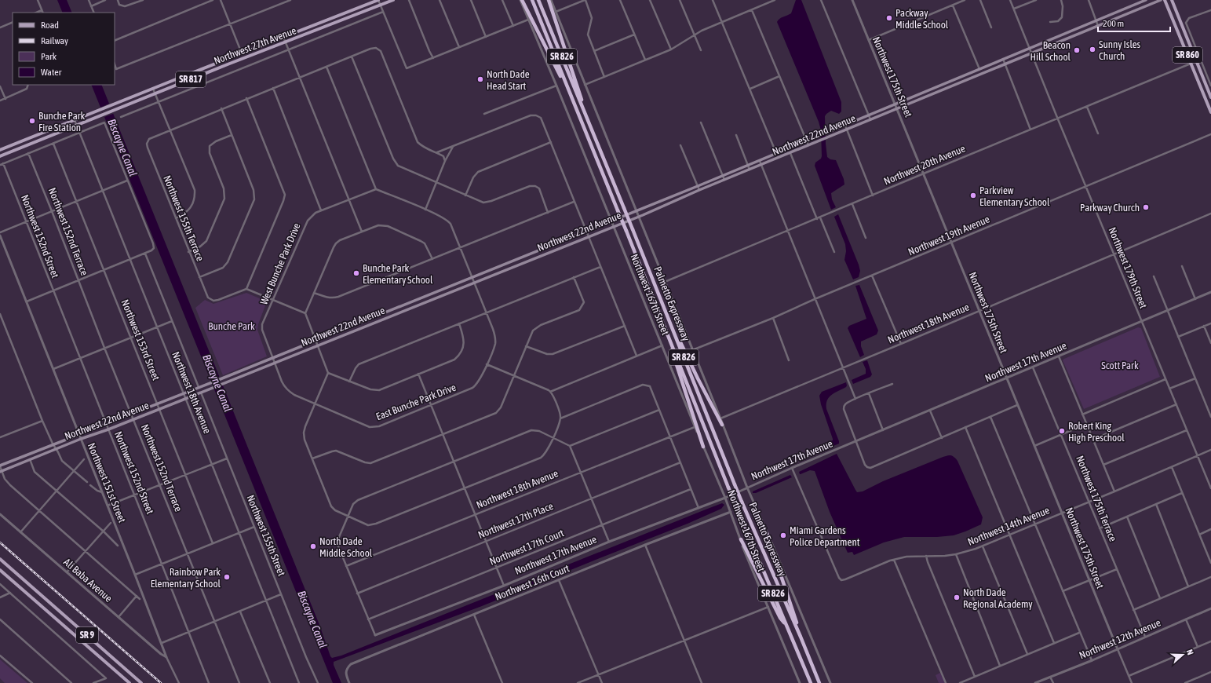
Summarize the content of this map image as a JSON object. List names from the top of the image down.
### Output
{
  "streets": {
    "highway": ["SR 826", "Palmetto Expressway"],
    "main road": [
      "Northwest 27th Avenue",
      "SR 860",
      "SR 817",
      "Northwest 22nd Avenue",
      "SR 9"
    ],
    "street": [
      "Northwest 175th Street",
      "Northwest 20th Avenue",
      "Northwest 155th Terrace",
      "Northwest 152nd Terrace",
      "Northwest 19th Avenue",
      "Northwest 152nd Street",
      "West Bunche Park Drive",
      "Northwest 179th Street",
      "Northwest 167th Street",
      "Northwest 18th Avenue",
      "Northwest 153rd Street",
      "Northwest 17th Avenue",
      "East Bunche Park Drive",
      "Northwest 151st Street",
      "Northwest 175th Terrace",
      "Northwest 17th Place",
      "Northwest 14th Avenue",
      "Northwest 155th Street",
      "Northwest 17th Court",
      "Ali Baba Avenue",
      "Northwest 16th Court",
      "Northwest 12th Avenue"
    ]
  },
  "crossings": [
    ["Northwest 27th Avenue", "Northwest 18th Avenue"],
    ["SR 860", "Northwest 20th Avenue"],
    ["Northwest 175th Street", "Northwest 22nd Avenue"],
    ["Northwest 175th Street", "Northwest 20th Avenue"],
    ["Northwest 175th Street", "Northwest 19th Avenue"],
    ["Northwest 175th Street", "Northwest 18th Avenue"],
    ["Northwest 175th Street", "Northwest 17th Avenue"],
    ["Northwest 175th Street", "Northwest 14th Avenue"],
    ["Northwest 175th Street", "Northwest 12th Avenue"],
    ["Northwest 22nd Avenue", "Northwest 152nd Terrace"],
    ["Northwest 22nd Avenue", "Northwest 152nd Street"],
    ["Northwest 22nd Avenue", "West Bunche Park Drive"],
    ["Northwest 22nd Avenue", "Northwest 179th Street"],
    ["Northwest 22nd Avenue", "Northwest 167th Street"],
    ["Northwest 22nd Avenue", "Northwest 18th Avenue"],
    ["Northwest 22nd Avenue", "Northwest 153rd Street"],
    ["Northwest 22nd Avenue", "East Bunche Park Drive"],
    ["Northwest 22nd Avenue", "Northwest 151st Street"],
    ["Northwest 22nd Avenue", "Northwest 155th Street"],
    ["Northwest 20th Avenue", "Northwest 179th Street"],
    ["Northwest 20th Avenue", "Northwest 167th Street"],
    ["Northwest 19th Avenue", "Northwest 179th Street"],
    ["Northwest 19th Avenue", "Northwest 167th Street"],
    ["West Bunche Park Drive", "East Bunche Park Drive"],
    ["Northwest 179th Street", "Northwest 18th Avenue"],
    ["Northwest 179th Street", "Northwest 17th Avenue"],
    ["Northwest 179th Street", "Northwest 14th Avenue"],
    ["Northwest 167th Street", "Northwest 18th Avenue"],
    ["Northwest 167th Street", "Northwest 17th Avenue"],
    ["Northwest 167th Street", "Northwest 16th Court"],
    ["Northwest 17th Avenue", "Northwest 175th Terrace"],
    ["Northwest 17th Avenue", "Northwest 14th Avenue"],
    ["Northwest 151st Street", "Ali Baba Avenue"],
    ["Northwest 175th Terrace", "Northwest 14th Avenue"],
    ["Northwest 175th Terrace", "Northwest 12th Avenue"]
  ],
  "water": ["Biscayne Canal"],
  "parks": ["Bunche Park", "Scott Park"],
  "places": [
    "Packway Middle School",
    "Sunny Isles Church",
    "Beacon Hill School",
    "North Dade Head Start",
    "Bunche Park Fire Station",
    "Parkview Elementary School",
    "Parkway Church",
    "Bunche Park Elementary School",
    "Robert King High Preschool",
    "Miami Gardens Police Department",
    "North Dade Middle School",
    "Rainbow Park Elementary School",
    "North Dade Regional Academy"
  ],
  "legend": [
    "Road",
    "Railway",
    "Park",
    "Water"
  ],
  "scale_bar": "200 m",
  "north": "right"
}
